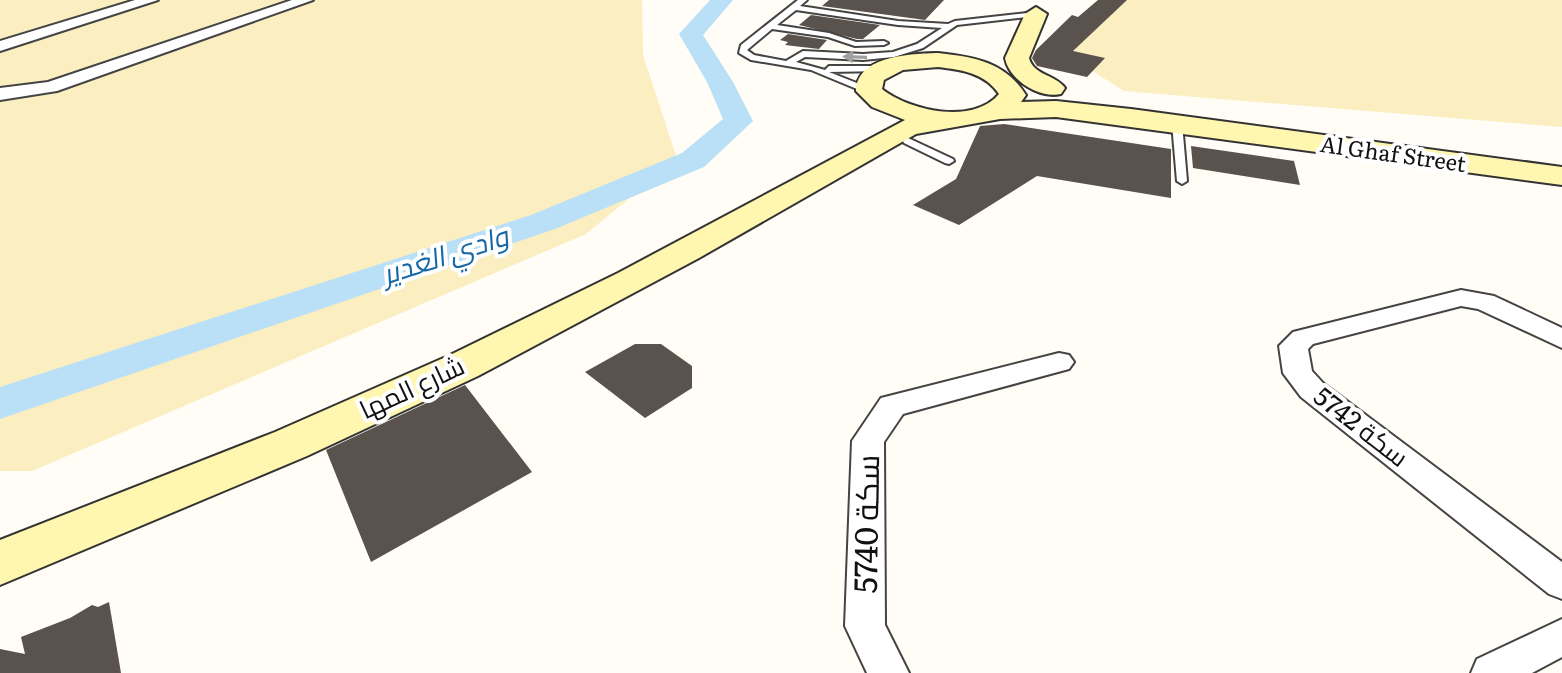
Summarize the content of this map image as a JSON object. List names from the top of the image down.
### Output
{
  "streets": {
    "street": [
      "Al Ghaf Street",
      "شارع المها",
      "سكة 5742",
      "سكة 5740"
    ]
  },
  "water": ["وادي الغدير"]
}
